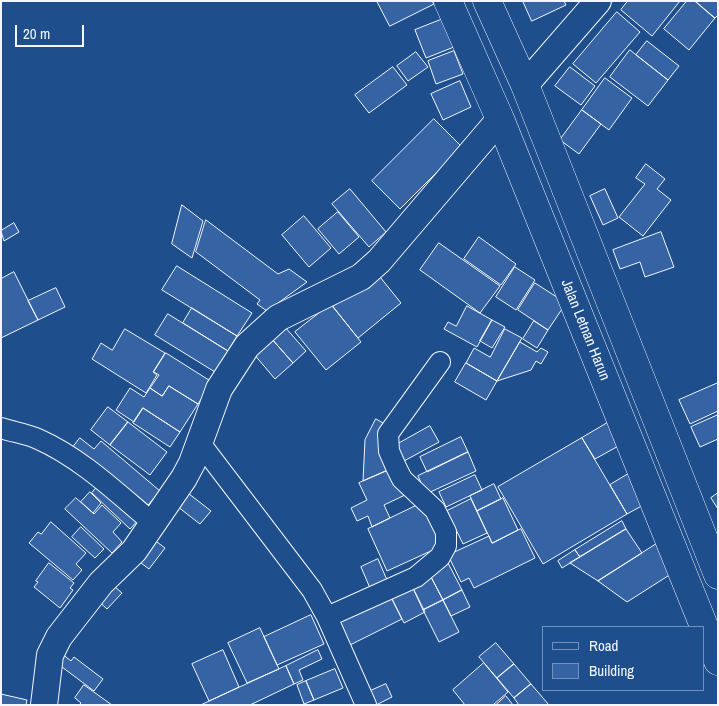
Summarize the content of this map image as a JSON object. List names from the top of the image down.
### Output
{
  "streets": {
    "main road": ["Jalan Letnan Harun"]
  },
  "legend": ["Road", "Building"],
  "scale_bar": "20 m"
}
